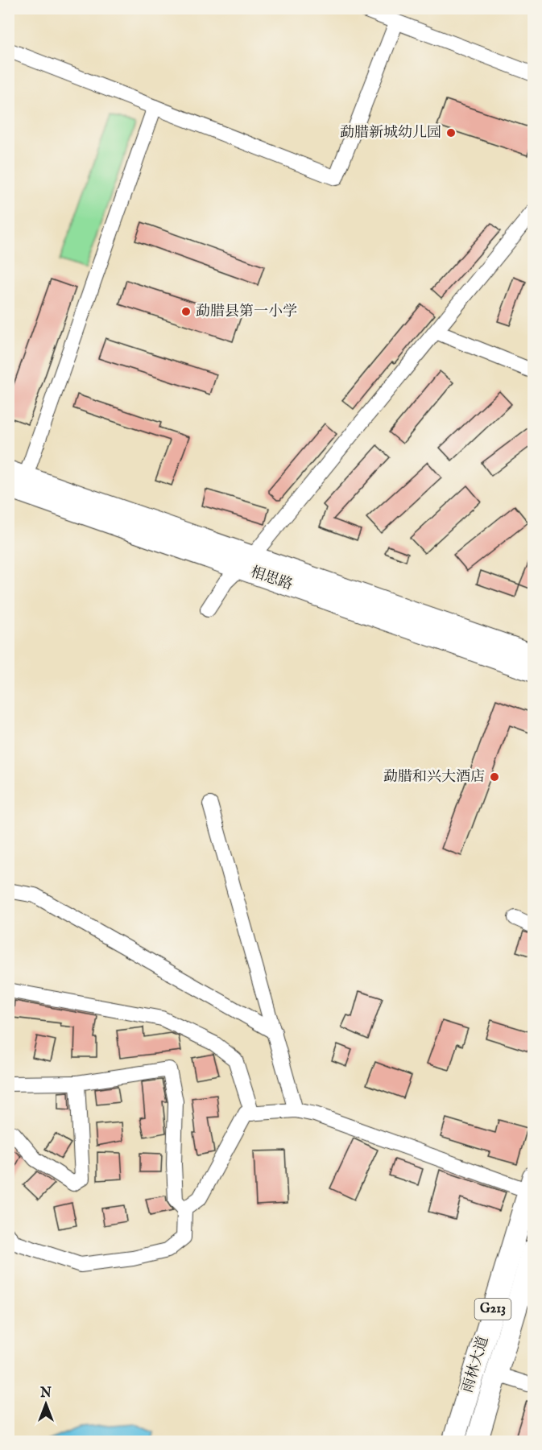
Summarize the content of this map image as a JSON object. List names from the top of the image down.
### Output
{
  "streets": {
    "highway": ["G213", "雨林大道"],
    "main road": ["相思路"]
  },
  "places": ["勐腊新城幼儿园", "勐腊县第一小学", "勐腊和兴大酒店"],
  "north": "top"
}
